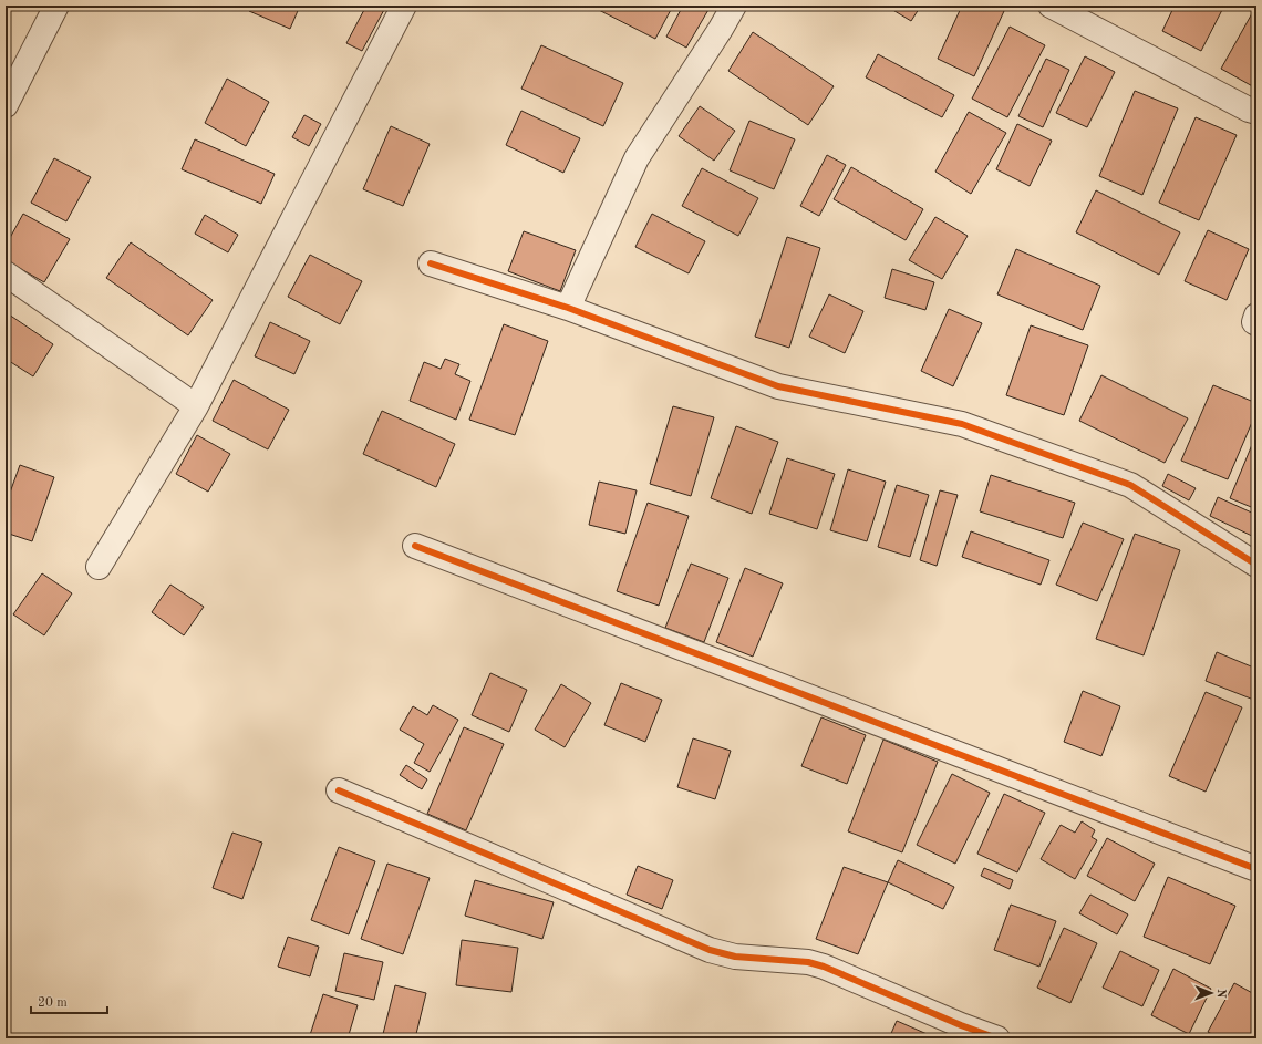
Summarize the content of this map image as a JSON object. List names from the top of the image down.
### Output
{
  "scale_bar": "20 m",
  "north": "right"
}
